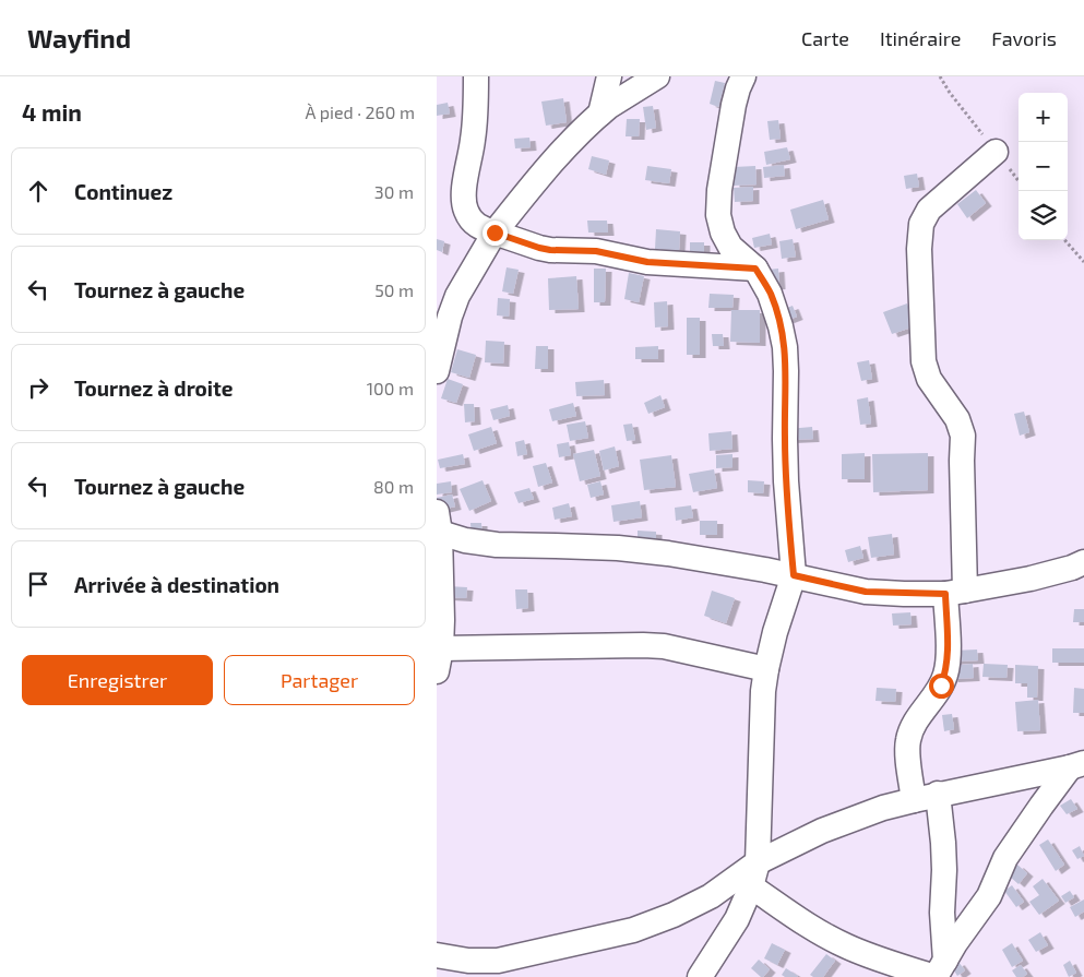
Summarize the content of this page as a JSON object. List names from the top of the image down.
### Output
{
  "page": {
    "header": "Wayfind",
    "nav": ["Carte", "Itinéraire", "Favoris"],
    "heading": ["4 min", "À pied · 260 m"],
    "map_buttons": ["+", "−"],
    "list": [
      ["Continuez", "30 m"],
      ["Tournez à gauche", "50 m"],
      ["Tournez à droite", "100 m"],
      ["Tournez à gauche", "80 m"],
      "Arrivée à destination"
    ],
    "buttons": ["Enregistrer", "Partager"]
  }
}
